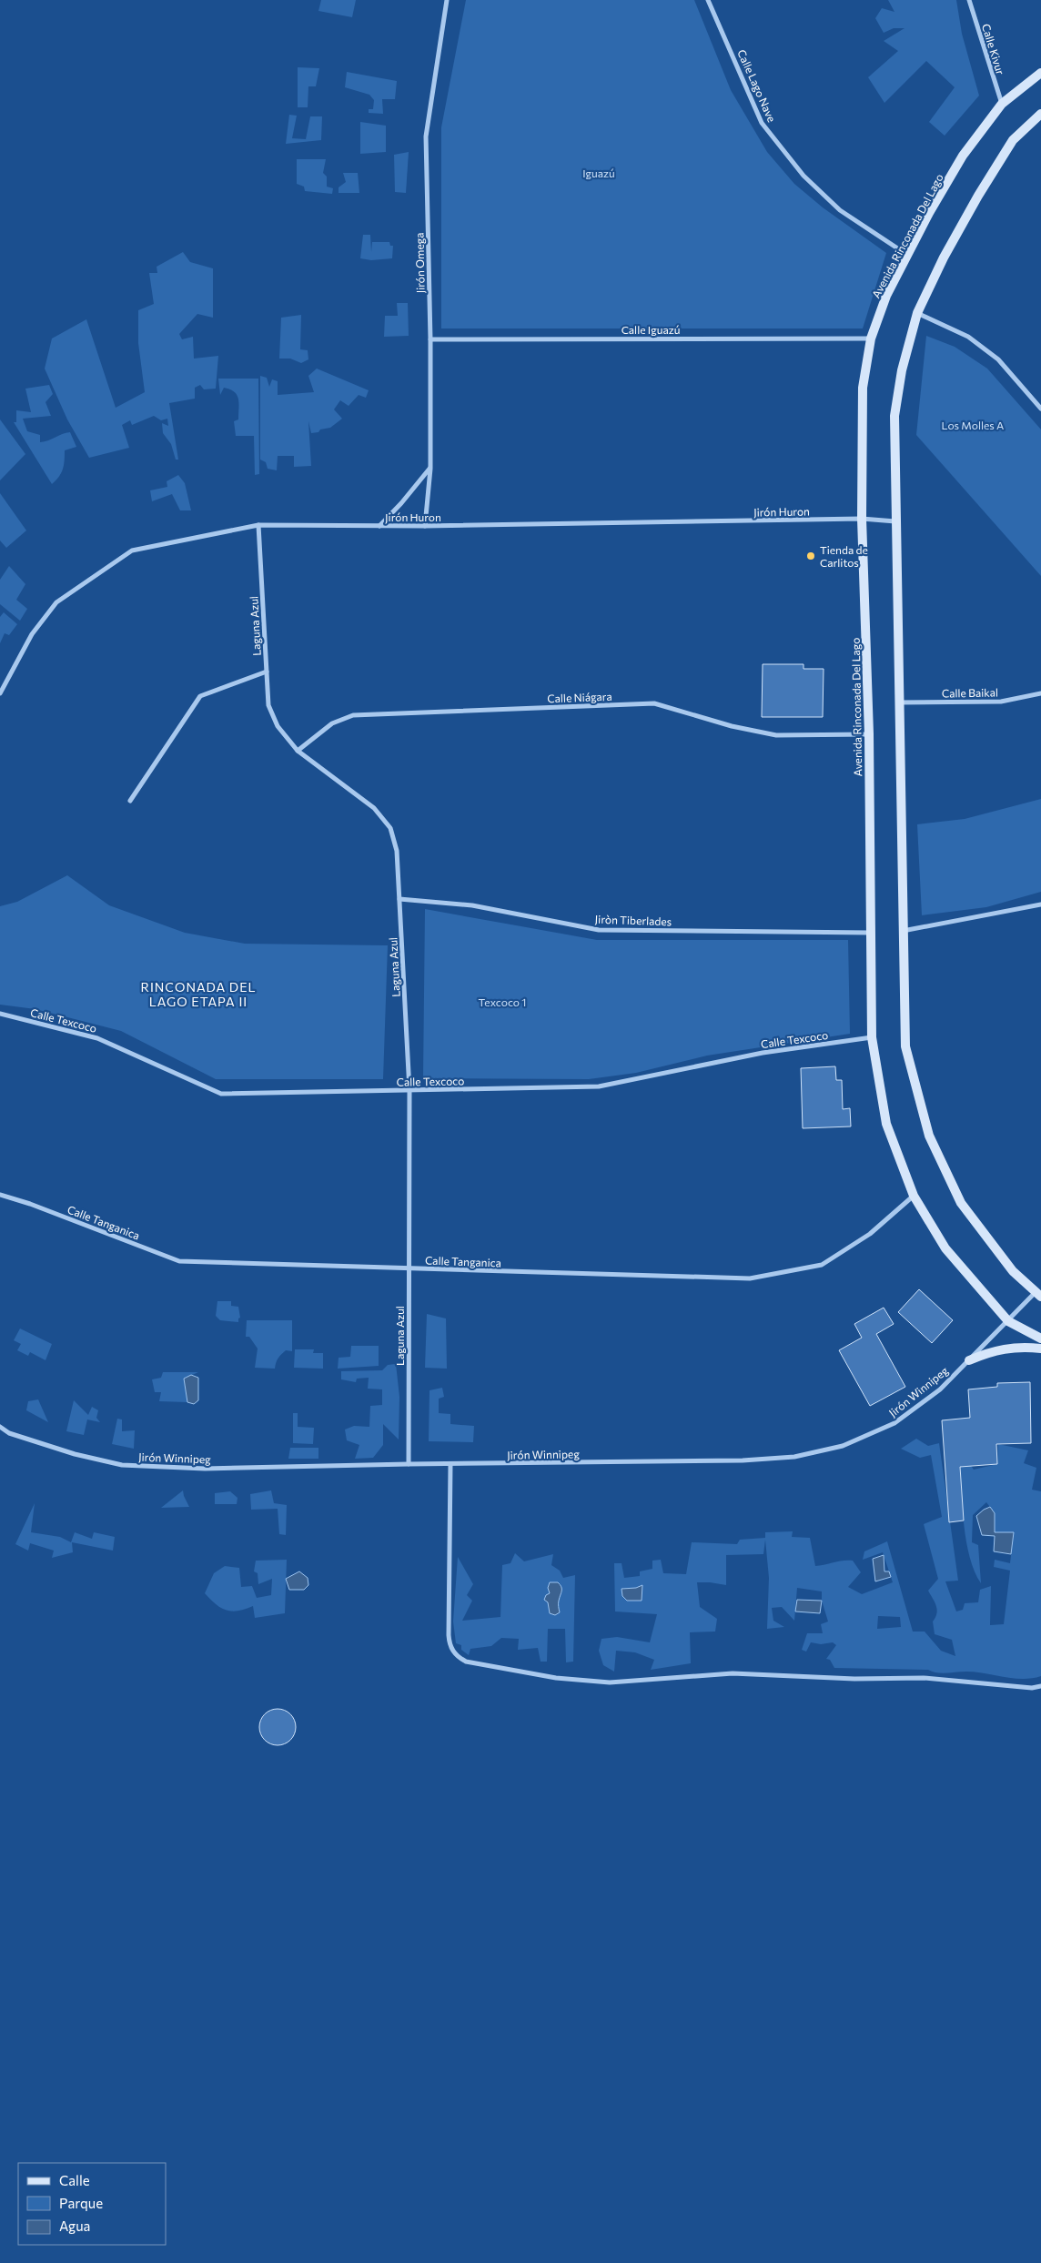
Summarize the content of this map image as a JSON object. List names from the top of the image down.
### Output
{
  "streets": {
    "street": [
      "Calle Kivur",
      "Calle Lago Nave",
      "Avenida Rinconada Del Lago",
      "Jirón Omega",
      "Calle Iguazú",
      "Jirón Huron",
      "Laguna Azul",
      "Calle Baikal",
      "Calle Niágara",
      "Jiròn Tiberlades",
      "Calle Texcoco",
      "Calle Tanganica",
      "Jirón Winnipeg"
    ]
  },
  "crossings": [
    ["Calle Kivur", "Avenida Rinconada Del Lago"],
    ["Calle Lago Nave", "Avenida Rinconada Del Lago"],
    ["Avenida Rinconada Del Lago", "Calle Iguazú"],
    ["Avenida Rinconada Del Lago", "Jirón Huron"],
    ["Avenida Rinconada Del Lago", "Calle Niágara"],
    ["Avenida Rinconada Del Lago", "Jiròn Tiberlades"],
    ["Avenida Rinconada Del Lago", "Calle Texcoco"],
    ["Avenida Rinconada Del Lago", "Calle Tanganica"],
    ["Avenida Rinconada Del Lago", "Jirón Winnipeg"],
    ["Jirón Omega", "Calle Iguazú"],
    ["Jirón Omega", "Jirón Huron"],
    ["Jirón Huron", "Laguna Azul"],
    ["Laguna Azul", "Calle Niágara"],
    ["Laguna Azul", "Jiròn Tiberlades"],
    ["Laguna Azul", "Calle Texcoco"],
    ["Laguna Azul", "Calle Tanganica"],
    ["Laguna Azul", "Jirón Winnipeg"]
  ],
  "districts": ["RINCONADA DEL LAGO ETAPA II"],
  "parks": ["Iguazú", "Los Molles A", "Texcoco 1"],
  "places": ["Tienda de Carlitos"],
  "legend": ["Calle", "Parque", "Agua"]
}
